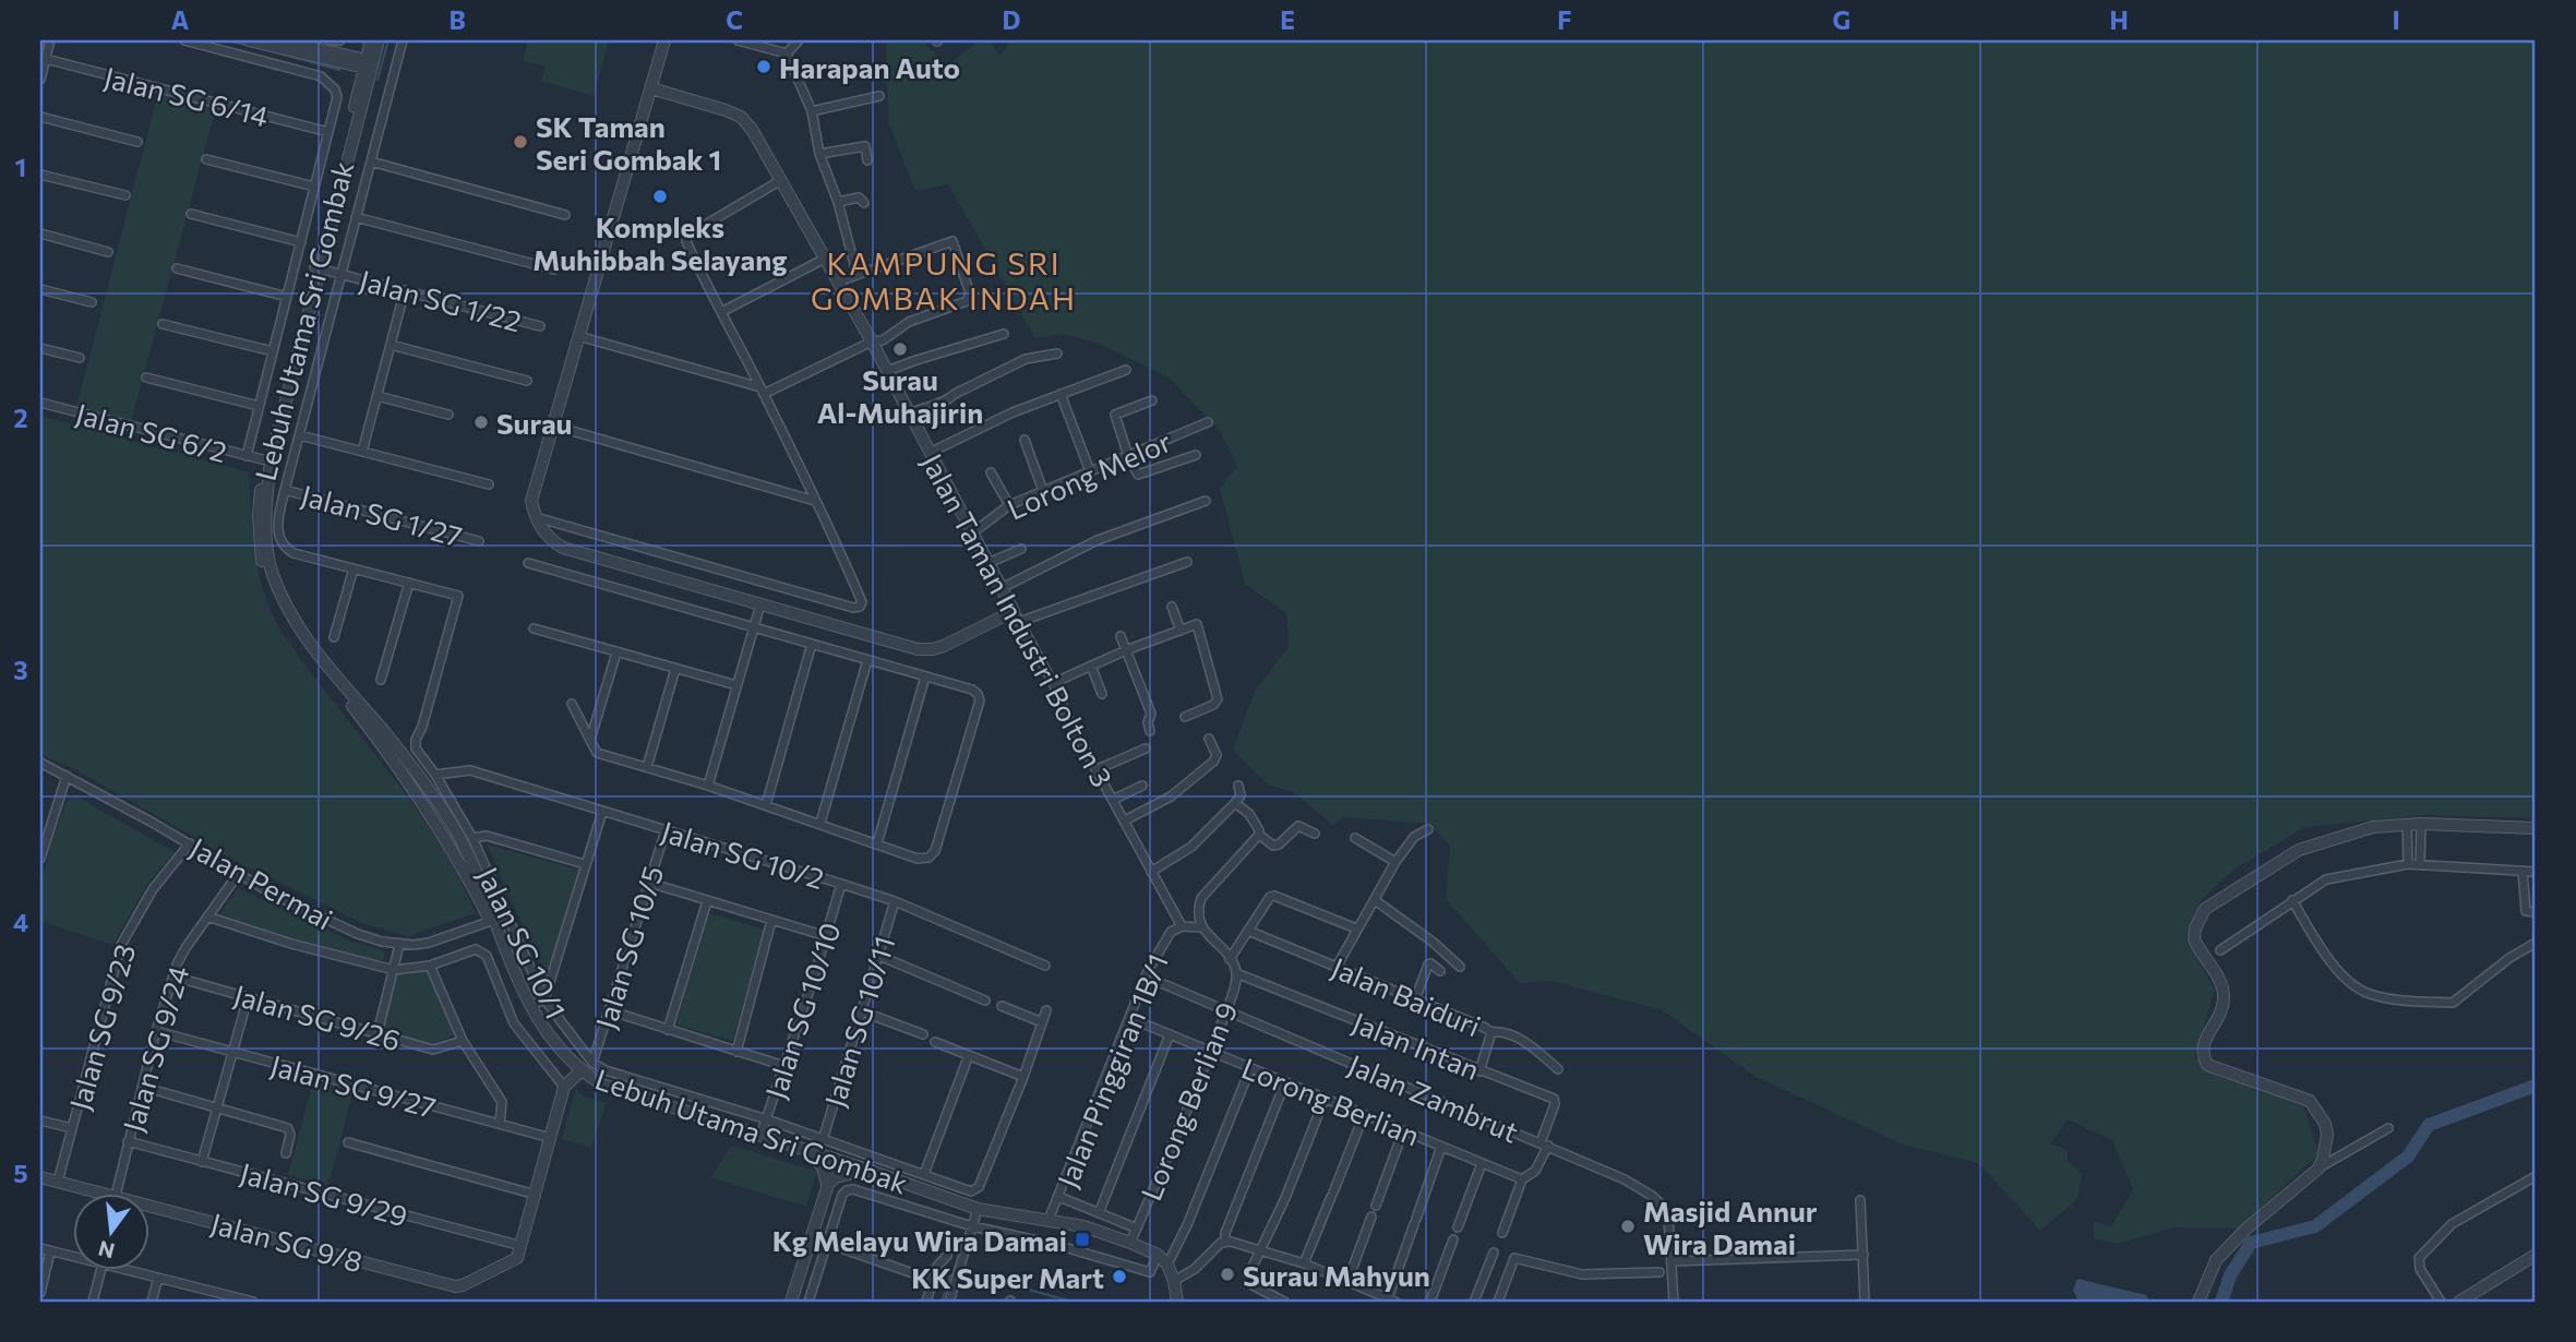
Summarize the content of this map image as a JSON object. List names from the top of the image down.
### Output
{
  "streets": {
    "street": [
      "Jalan SG 6/14",
      "Jalan SG 1/22",
      "Lebuh Utama Sri Gombak",
      "Jalan SG 6/2",
      "Lorong Melor",
      "Jalan SG 1/27",
      "Jalan Taman Industri Bolton 3",
      "Jalan SG 10/2",
      "Jalan Permai",
      "Jalan SG 10/1",
      "Jalan SG 10/5",
      "Jalan Baiduri",
      "Jalan SG 10/10",
      "Jalan SG 9/26",
      "Jalan SG 10/11",
      "Jalan SG 9/23",
      "Jalan Intan",
      "Jalan SG 9/24",
      "Jalan Pinggiran 1B/1",
      "Jalan SG 9/27",
      "Jalan Zambrut",
      "Lorong Berlian 9",
      "Lorong Berlian",
      "Jalan SG 9/29",
      "Jalan SG 9/8"
    ]
  },
  "crossings": [
    ["Jalan SG 1/22", "Lebuh Utama Sri Gombak"],
    ["Lebuh Utama Sri Gombak", "Jalan SG 6/2"],
    ["Lebuh Utama Sri Gombak", "Jalan Permai"],
    ["Lebuh Utama Sri Gombak", "Jalan SG 10/10"],
    ["Lebuh Utama Sri Gombak", "Jalan Pinggiran 1B/1"],
    ["Lebuh Utama Sri Gombak", "Lorong Berlian 9"],
    ["Lorong Melor", "Jalan Taman Industri Bolton 3"],
    ["Jalan Taman Industri Bolton 3", "Jalan Pinggiran 1B/1"],
    ["Jalan SG 10/2", "Jalan SG 10/1"],
    ["Jalan SG 10/2", "Jalan SG 10/5"],
    ["Jalan SG 10/2", "Jalan SG 10/10"],
    ["Jalan SG 10/2", "Jalan SG 10/11"],
    ["Jalan Permai", "Jalan SG 9/23"],
    ["Jalan Permai", "Jalan SG 9/24"],
    ["Jalan SG 10/1", "Jalan SG 10/5"],
    ["Jalan SG 9/26", "Jalan SG 9/24"],
    ["Jalan SG 9/23", "Jalan SG 9/8"],
    ["Jalan Intan", "Jalan Zambrut"],
    ["Jalan Intan", "Lorong Berlian 9"],
    ["Jalan SG 9/24", "Jalan SG 9/27"],
    ["Jalan SG 9/24", "Jalan SG 9/29"],
    ["Jalan Pinggiran 1B/1", "Jalan Zambrut"],
    ["Jalan Zambrut", "Lorong Berlian 9"],
    ["Lorong Berlian 9", "Lorong Berlian"],
    ["Jalan SG 9/29", "Jalan SG 9/8"]
  ],
  "districts": ["KAMPUNG SRI GOMBAK INDAH"],
  "places": {
    "other": [
      "Harapan Auto",
      "SK Taman Seri Gombak 1",
      "Kompleks Muhibbah Selayang",
      "Surau Al-Muhajirin",
      "Surau",
      "Masjid Annur Wira Damai",
      "Surau Mahyun",
      "KK Super Mart"
    ],
    "transit": ["Kg Melayu Wira Damai"]
  },
  "north": "bottom",
  "grid": {
    "columns": [
      "A",
      "B",
      "C",
      "D",
      "E",
      "F",
      "G",
      "H",
      "I"
    ],
    "rows": [
      "1",
      "2",
      "3",
      "4",
      "5"
    ]
  }
}
